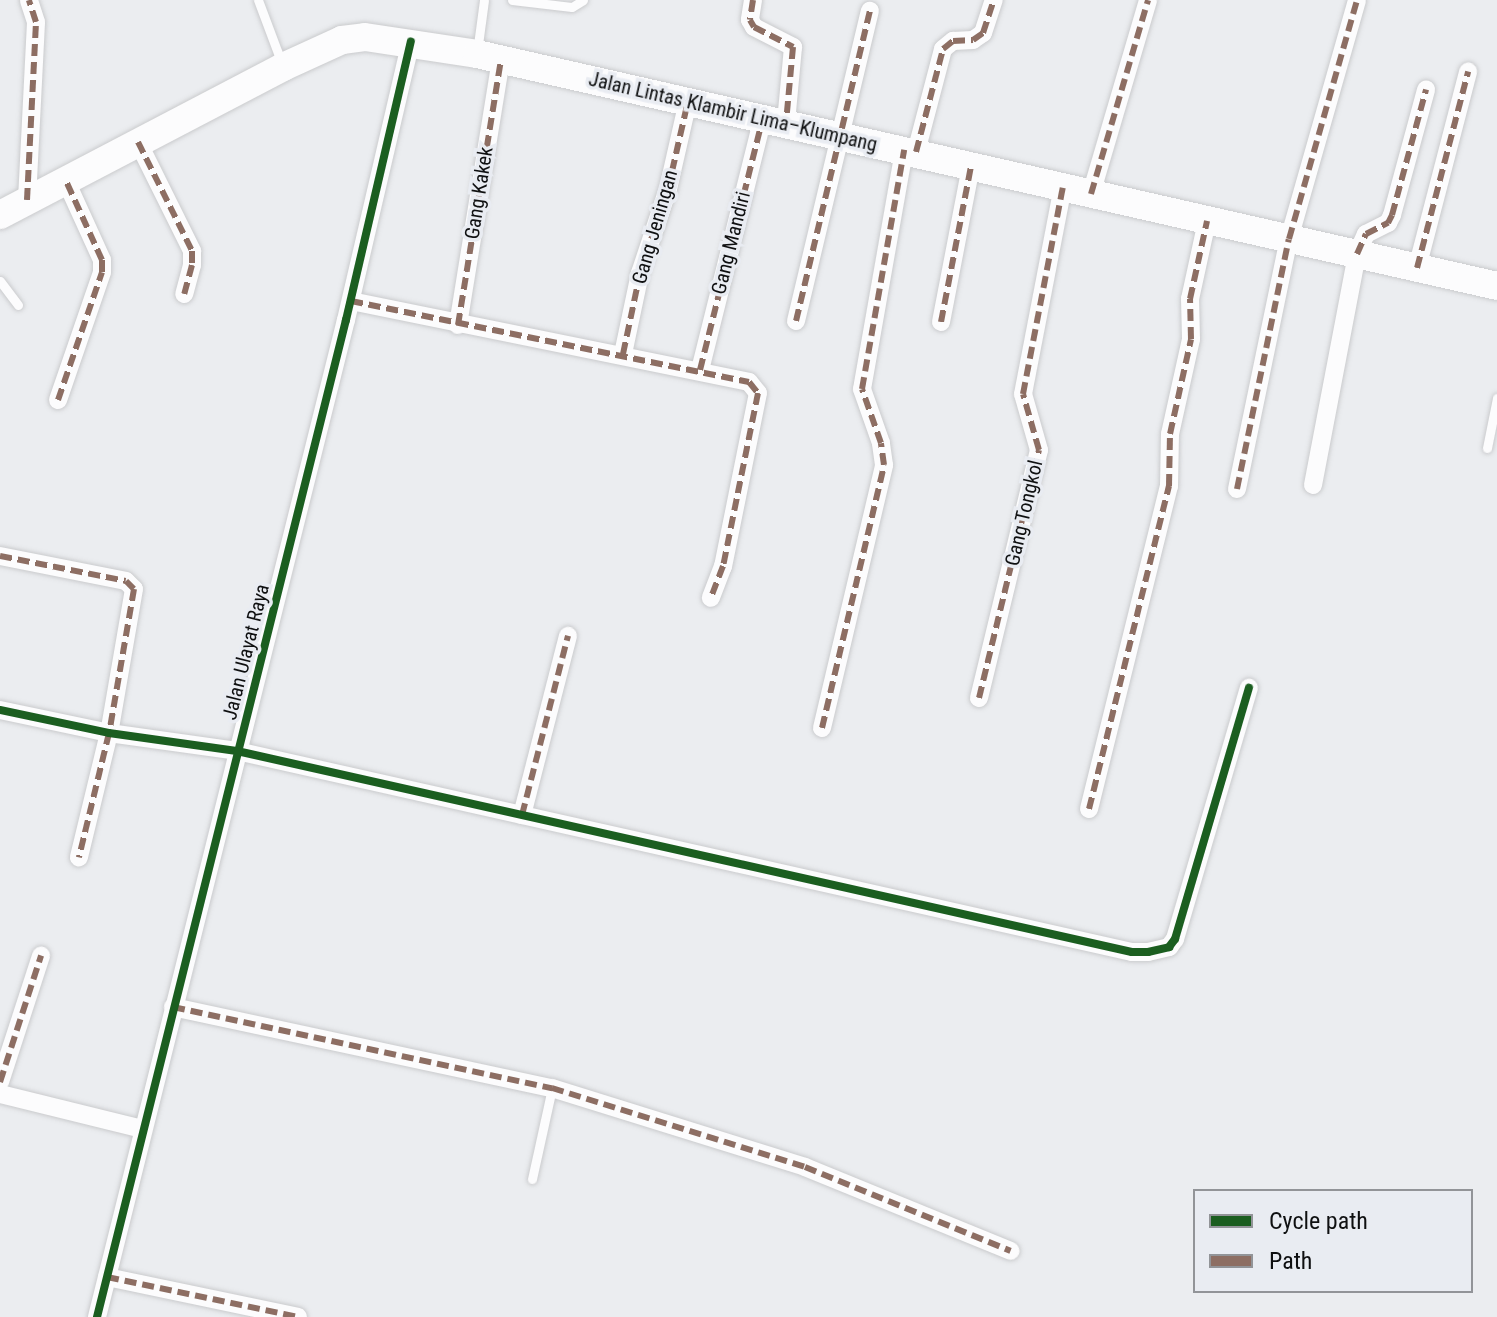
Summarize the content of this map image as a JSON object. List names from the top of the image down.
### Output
{
  "streets": {
    "main road": ["Jalan Lintas Klambir Lima–Klumpang"],
    "street": [
      "Gang Kakek",
      "Gang Jeningan",
      "Gang Mandiri",
      "Gang Tongkol",
      "Jalan Ulayat Raya"
    ]
  },
  "crossings": [
    ["Jalan Lintas Klambir Lima–Klumpang", "Gang Kakek"],
    ["Jalan Lintas Klambir Lima–Klumpang", "Gang Jeningan"],
    ["Jalan Lintas Klambir Lima–Klumpang", "Gang Mandiri"],
    ["Jalan Lintas Klambir Lima–Klumpang", "Gang Tongkol"],
    ["Jalan Lintas Klambir Lima–Klumpang", "Jalan Ulayat Raya"]
  ],
  "legend": ["Cycle path", "Path"]
}
